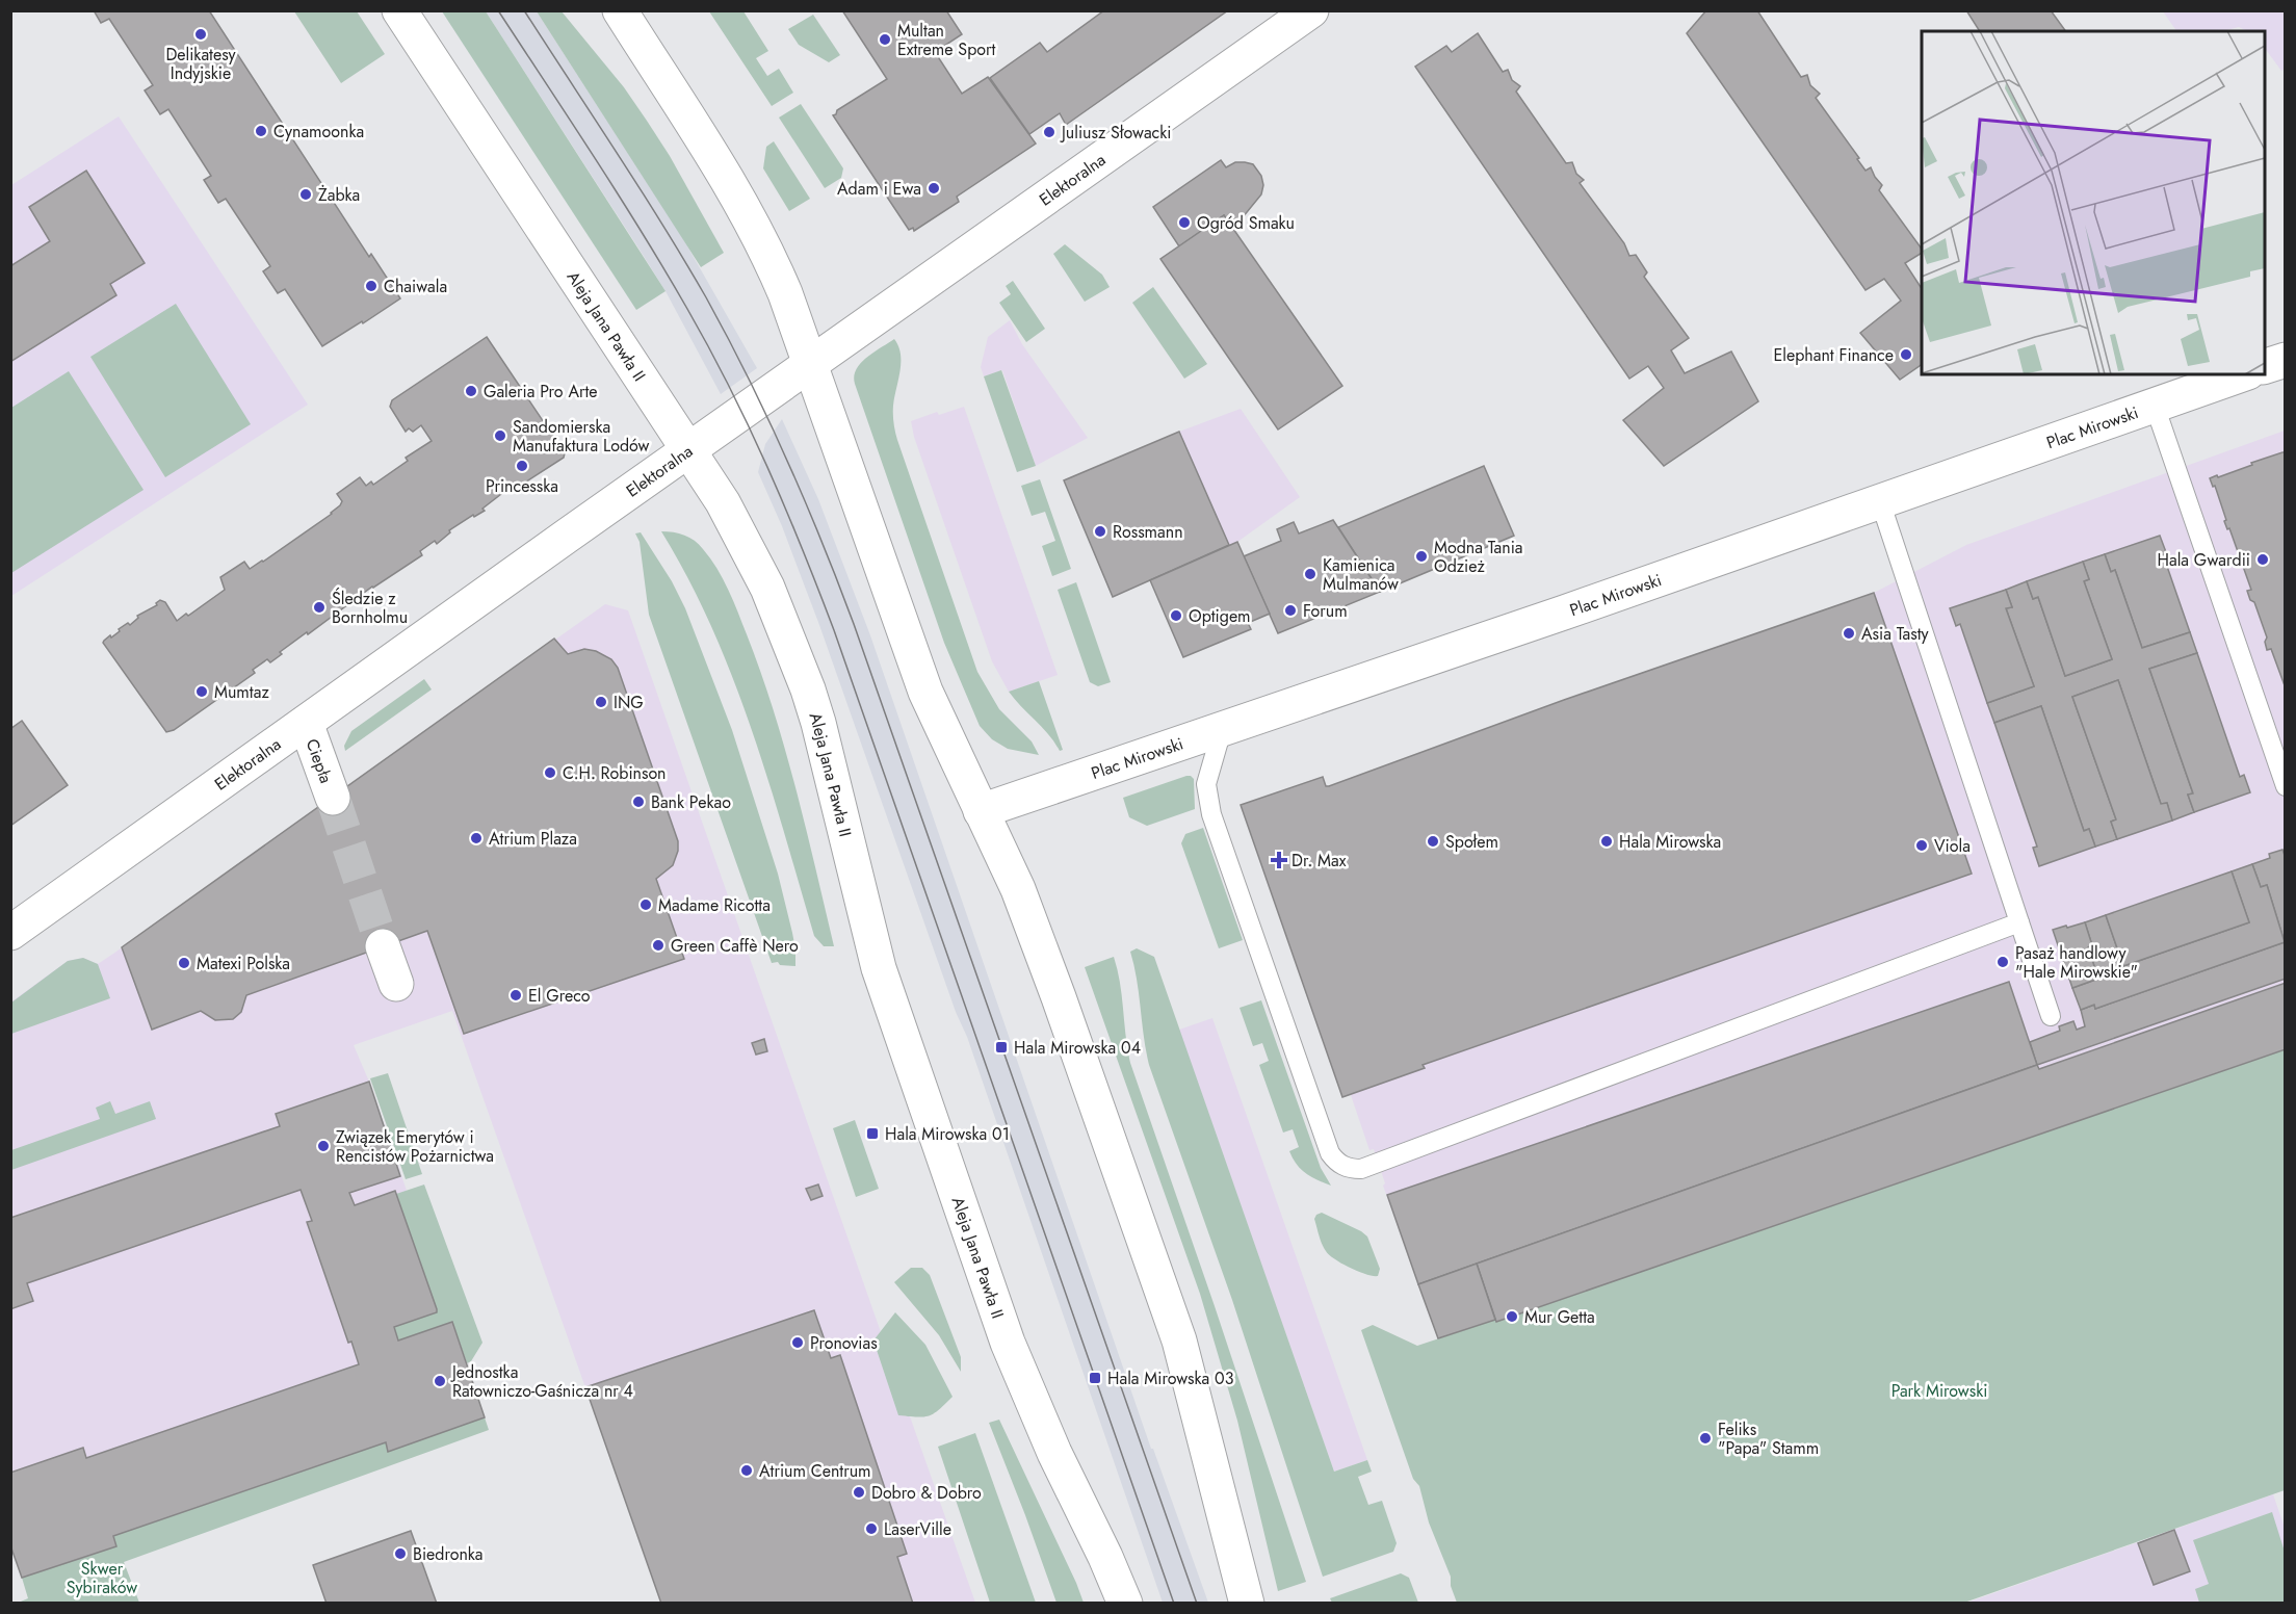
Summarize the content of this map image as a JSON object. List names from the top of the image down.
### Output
{
  "streets": {
    "main road": [
      "Elektoralna",
      "Aleja Jana Pawła II",
      "Plac Mirowski",
      "Ciepła"
    ]
  },
  "crossings": [
    ["Elektoralna", "Aleja Jana Pawła II"],
    ["Elektoralna", "Ciepła"]
  ],
  "parks": ["Park Mirowski", "Skwer Sybiraków"],
  "places": {
    "other": [
      "Delikatesy Indyjskie",
      "Multan Extreme Sport",
      "Cynamoonka",
      "Juliusz Słowacki",
      "Adam i Ewa",
      "Żabka",
      "Ogród Smaku",
      "Chaiwala",
      "Elephant Finance",
      "Galeria Pro Arte",
      "Sandomierska Manufaktura Lodów",
      "Princesska",
      "Rossmann",
      "Modna Tania Odzież",
      "Hala Gwardii",
      "Kamienica Mulmanów",
      "Śledzie z Bornholmu",
      "Forum",
      "Optigem",
      "Asia Tasty",
      "Mumtaz",
      "ING",
      "C.H. Robinson",
      "Bank Pekao",
      "Atrium Plaza",
      "Społem",
      "Hala Mirowska",
      "Viola",
      "Madame Ricotta",
      "Green Caffè Nero",
      "Pasaż handlowy \"Hale Mirowskie\"",
      "Matexi Polska",
      "El Greco",
      "Związek Emerytów i Rencistów Pożarnictwa",
      "Mur Getta",
      "Pronovias",
      "Jednostka Ratowniczo-Gaśnicza nr 4",
      "Feliks \"Papa\" Stamm",
      "Atrium Centrum",
      "Dobro & Dobro",
      "LaserVille",
      "Biedronka"
    ],
    "health": ["Dr. Max"],
    "transit": ["Hala Mirowska 04", "Hala Mirowska 01", "Hala Mirowska 03"]
  }
}
